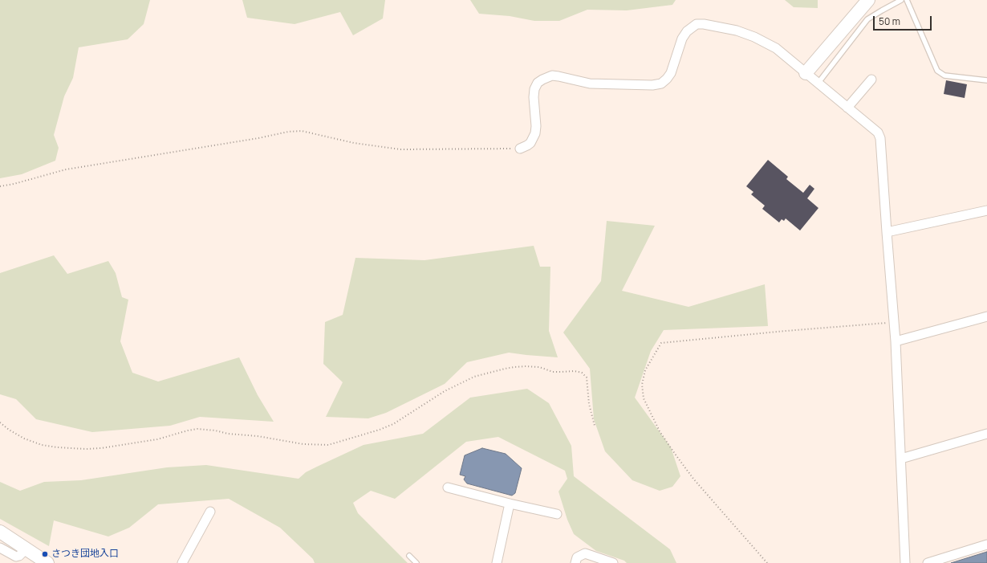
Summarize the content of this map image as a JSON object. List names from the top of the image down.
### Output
{
  "places": ["さつき団地入口"],
  "scale_bar": "50 m"
}
